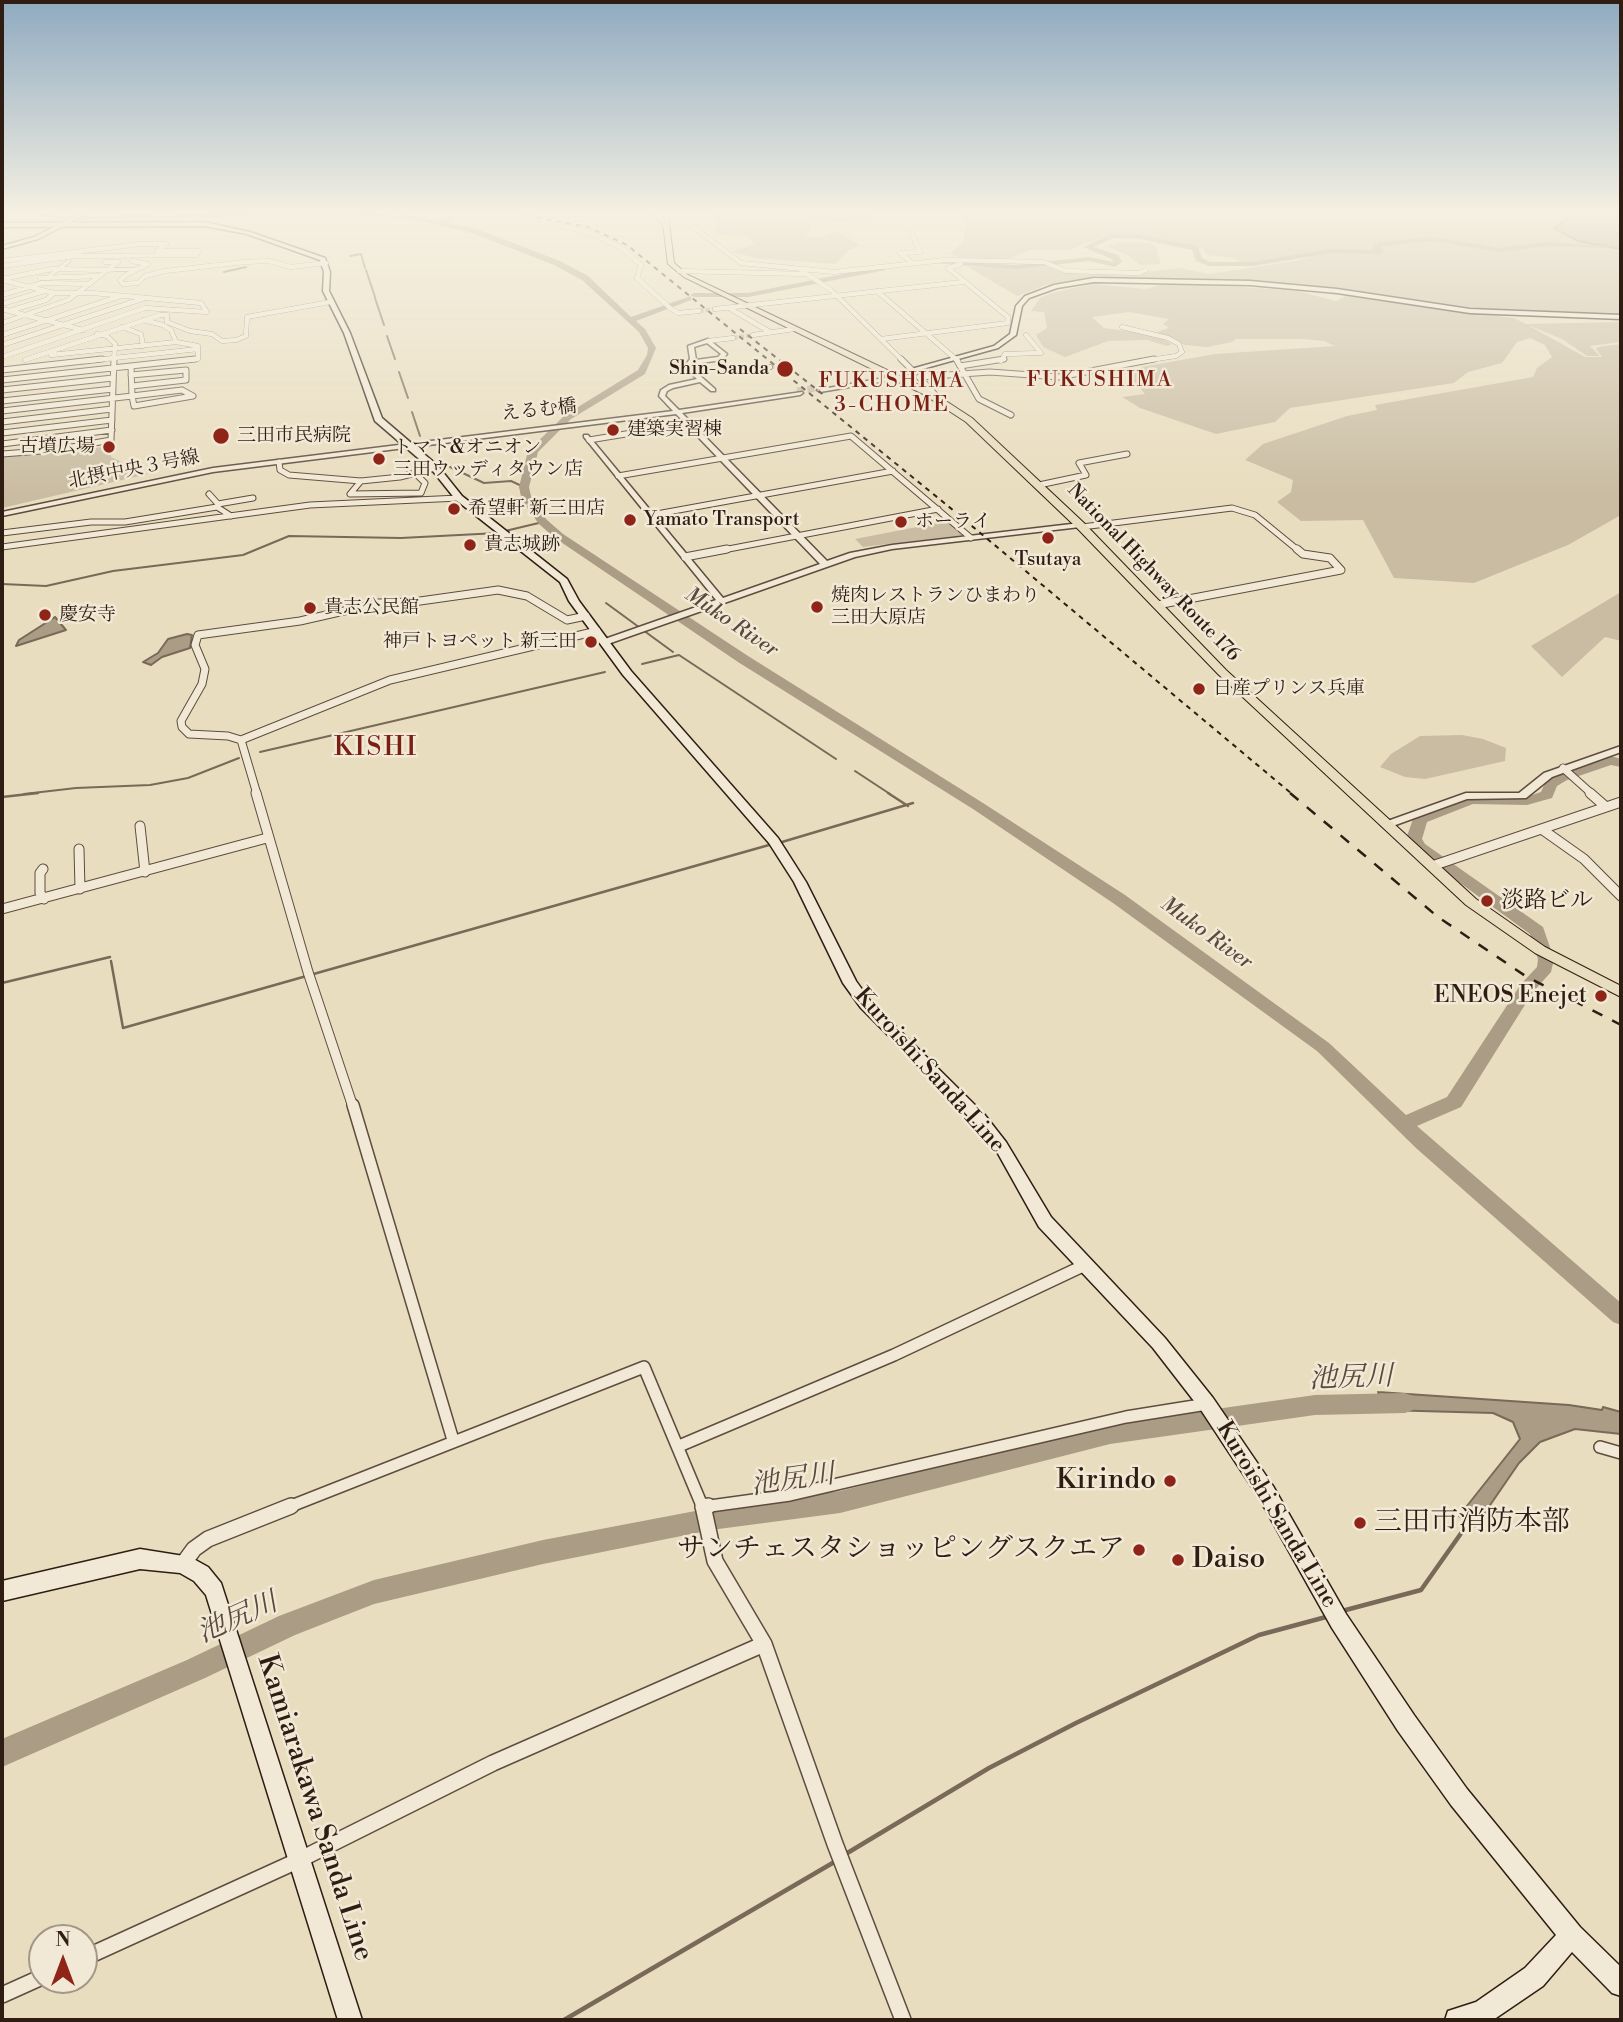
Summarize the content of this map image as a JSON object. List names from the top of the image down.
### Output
{
  "streets": {
    "highway": ["National Highway Route 176"],
    "main road": ["Kuroishi Sanda Line", "Kamiarakawa Sanda Line"],
    "street": ["えるむ橋", "北摂中央３号線"]
  },
  "crossings": [
    ["えるむ橋", "北摂中央３号線"],
    ["北摂中央３号線", "Kuroishi Sanda Line"]
  ],
  "districts": ["FUKUSHIMA", "FUKUSHIMA 3-CHOME", "KISHI"],
  "water": ["Muko River", "池尻川"],
  "places": [
    "Shin-Sanda",
    "建築実習棟",
    "三田市民病院",
    "古墳広場",
    "トマト&オニオン 三田ウッディタウン店",
    "希望軒 新三田店",
    "Yamato Transport",
    "ホーライ",
    "Tsutaya",
    "貴志城跡",
    "焼肉レストランひまわり 三田大原店",
    "貴志公民館",
    "慶安寺",
    "神戸トヨペット 新三田",
    "日産プリンス兵庫",
    "淡路ビル",
    "ENEOS Enejet",
    "Kirindo",
    "三田市消防本部",
    "サンチェスタショッピングスクエア",
    "Daiso"
  ],
  "north": "top"
}
